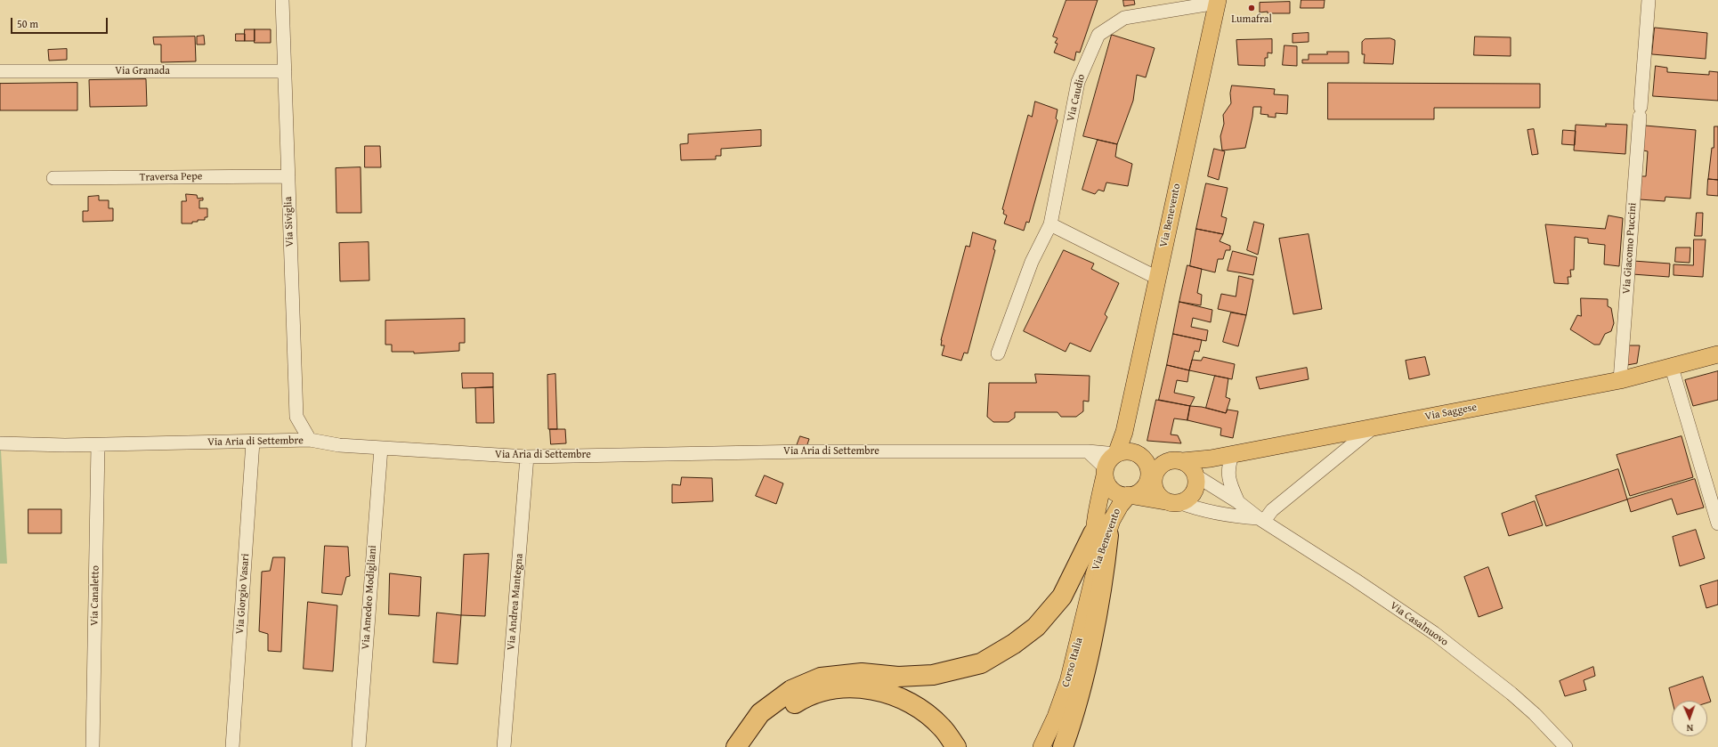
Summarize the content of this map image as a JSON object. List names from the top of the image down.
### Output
{
  "streets": {
    "main road": ["Via Benevento", "Via Saggese", "Corso Italia"],
    "street": [
      "Via Granada",
      "Via Caudio",
      "Traversa Pepe",
      "Via Siviglia",
      "Via Giacomo Puccini",
      "Via Aria di Settembre",
      "Via Giorgio Vasari",
      "Via Canaletto",
      "Via Amedeo Modigliani",
      "Via Andrea Mantegna",
      "Via Casalnuovo"
    ]
  },
  "crossings": [
    ["Via Granada", "Via Siviglia"],
    ["Via Caudio", "Via Benevento"],
    ["Traversa Pepe", "Via Siviglia"],
    ["Via Benevento", "Via Aria di Settembre"],
    ["Via Benevento", "Corso Italia"],
    ["Via Siviglia", "Via Aria di Settembre"],
    ["Via Giacomo Puccini", "Via Saggese"],
    ["Via Saggese", "Via Casalnuovo"],
    ["Via Aria di Settembre", "Via Giorgio Vasari"],
    ["Via Aria di Settembre", "Via Canaletto"],
    ["Via Aria di Settembre", "Via Amedeo Modigliani"],
    ["Via Aria di Settembre", "Via Andrea Mantegna"]
  ],
  "places": ["Lumafral"],
  "scale_bar": "50 m",
  "north": "bottom"
}
